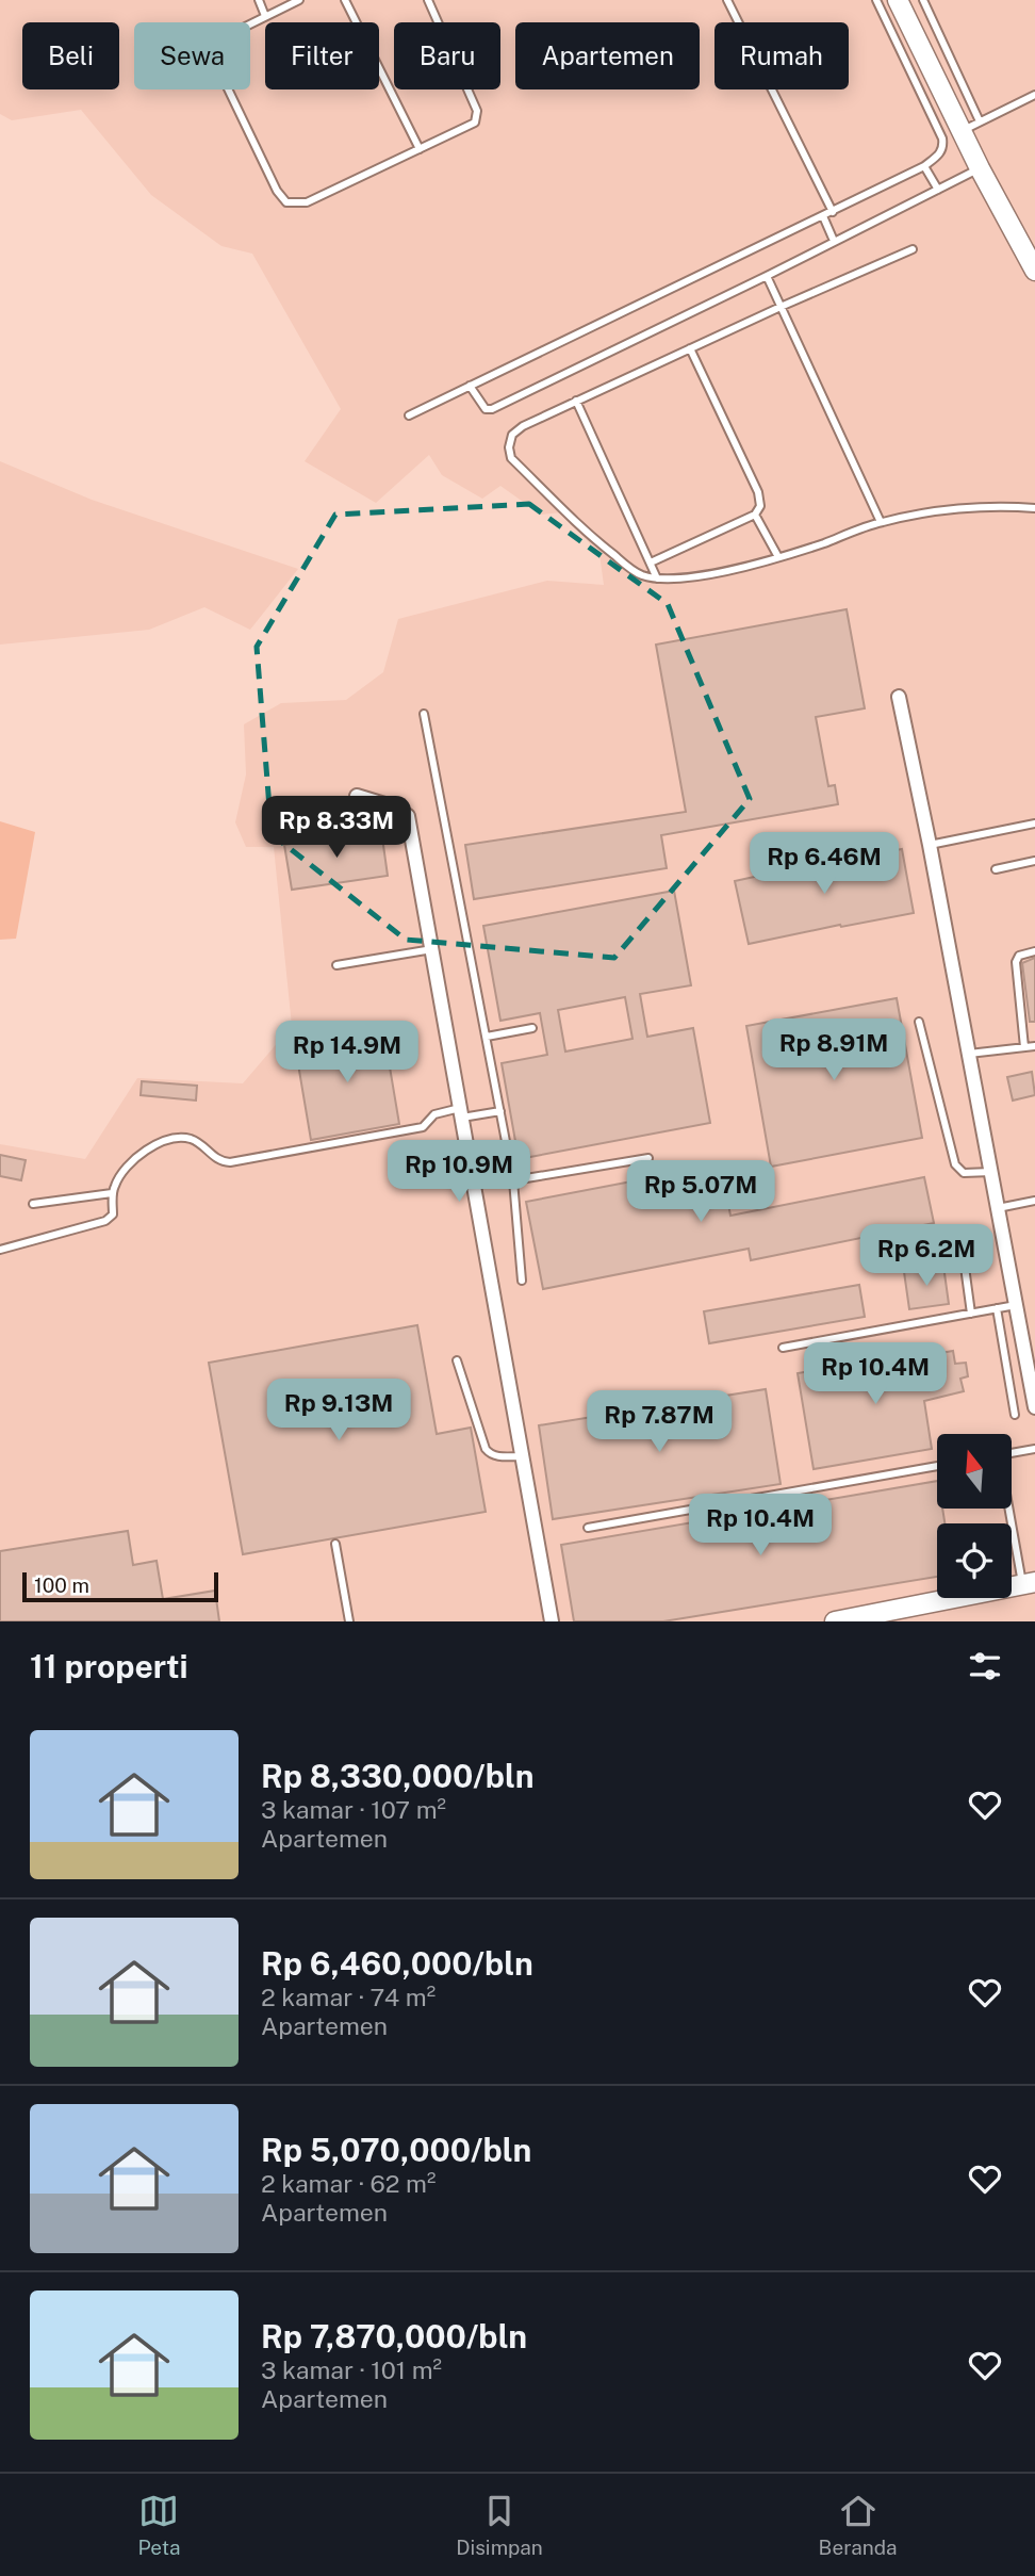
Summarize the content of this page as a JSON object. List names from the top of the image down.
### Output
{
  "scale_bar": "100 m",
  "north": "top",
  "page": {
    "chip": [
      "Beli",
      "Sewa",
      "Filter",
      "Baru",
      "Apartemen",
      "Rumah"
    ],
    "price": [
      "Rp 8.33M",
      "Rp 6.46M",
      "Rp 8.91M",
      "Rp 14.9M",
      "Rp 10.9M",
      "Rp 5.07M",
      "Rp 6.2M",
      "Rp 10.4M",
      "Rp 9.13M",
      "Rp 7.87M",
      "Rp 10.4M"
    ],
    "scale": "100 m",
    "heading": "11 properti",
    "list": [
      {
        "name": "Rp 8,330,000/bln",
        "note": "3 kamar · 107 m² · Apartemen"
      },
      {
        "name": "Rp 6,460,000/bln",
        "note": "2 kamar · 74 m² · Apartemen"
      },
      {
        "name": "Rp 5,070,000/bln",
        "note": "2 kamar · 62 m² · Apartemen"
      },
      {
        "name": "Rp 7,870,000/bln",
        "note": "3 kamar · 101 m² · Apartemen"
      }
    ],
    "tabs": ["Peta", "Disimpan", "Beranda"]
  }
}
